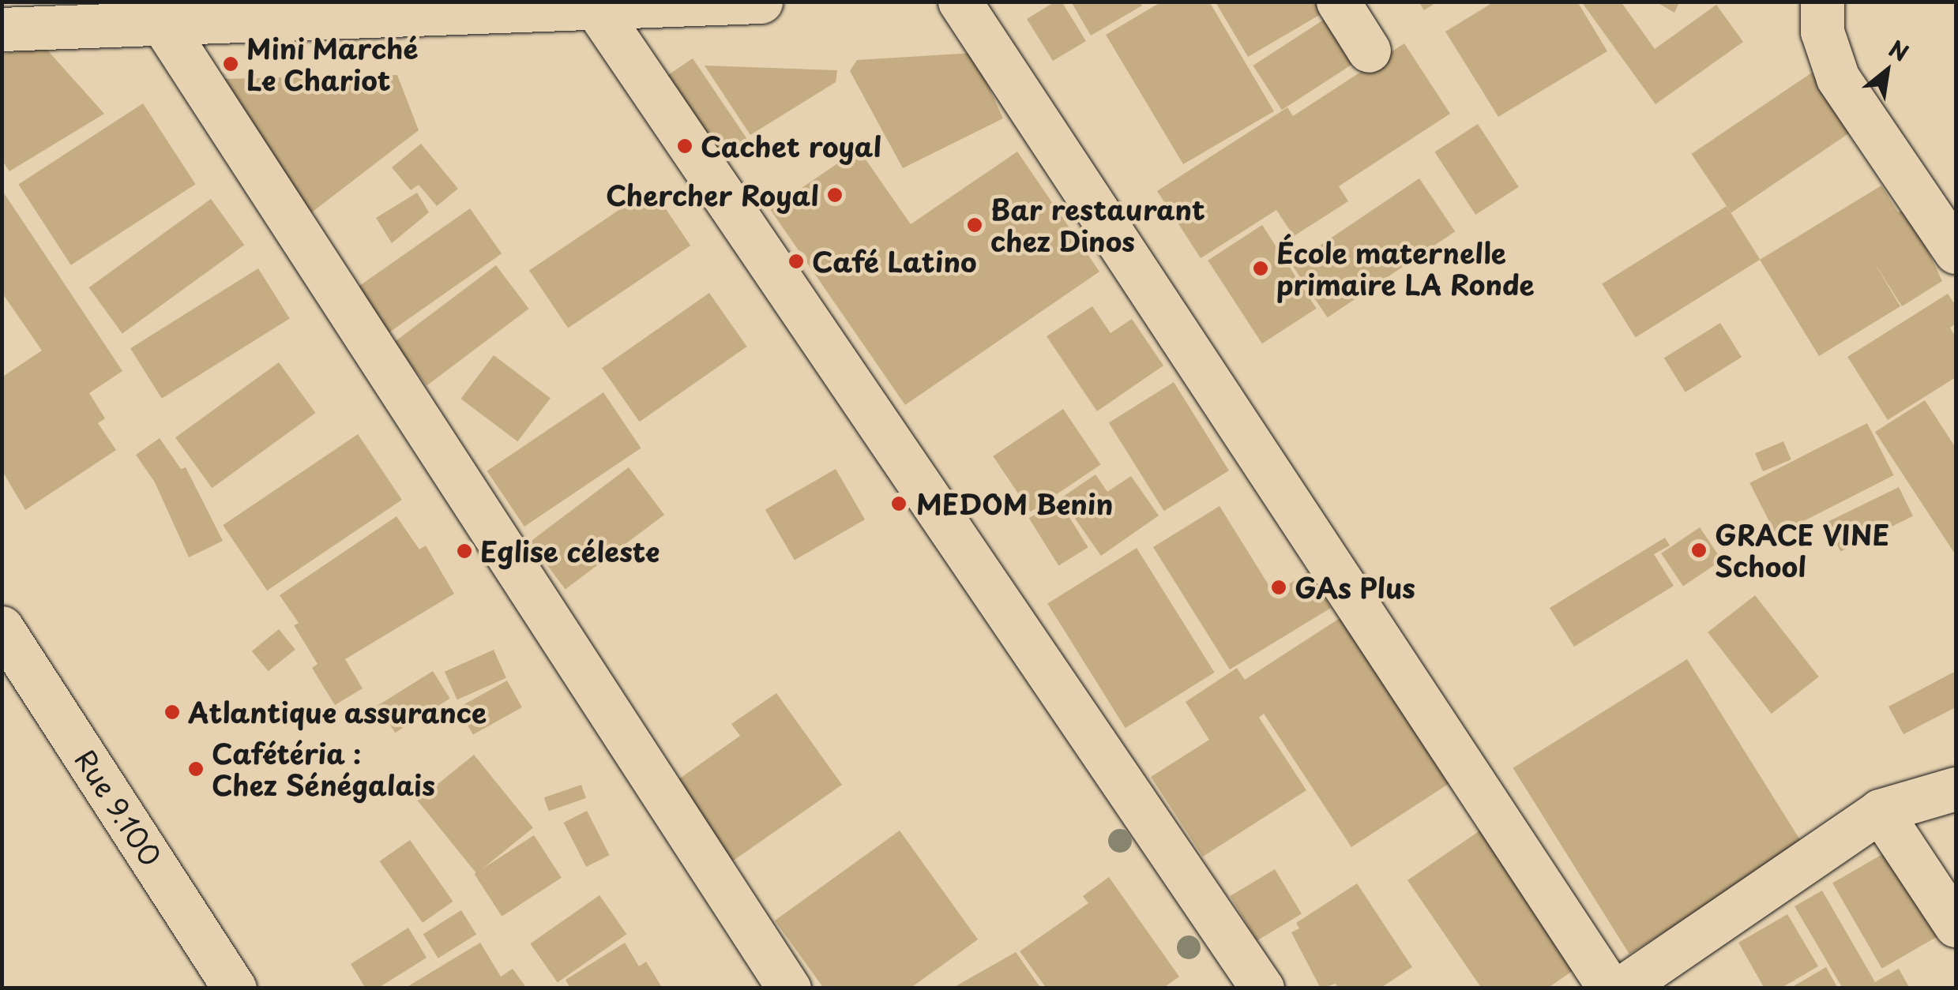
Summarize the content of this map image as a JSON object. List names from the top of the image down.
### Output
{
  "streets": {
    "street": ["Rue 9.100"]
  },
  "places": [
    "Mini Marché Le Chariot",
    "Cachet royal",
    "Chercher Royal",
    "Bar restaurant chez Dinos",
    "Café Latino",
    "École maternelle primaire LA Ronde",
    "MEDOM Benin",
    "GRACE VINE School",
    "Eglise céleste",
    "GAs Plus",
    "Atlantique assurance",
    "Cafétéria : Chez Sénégalais"
  ],
  "north": "top right"
}
